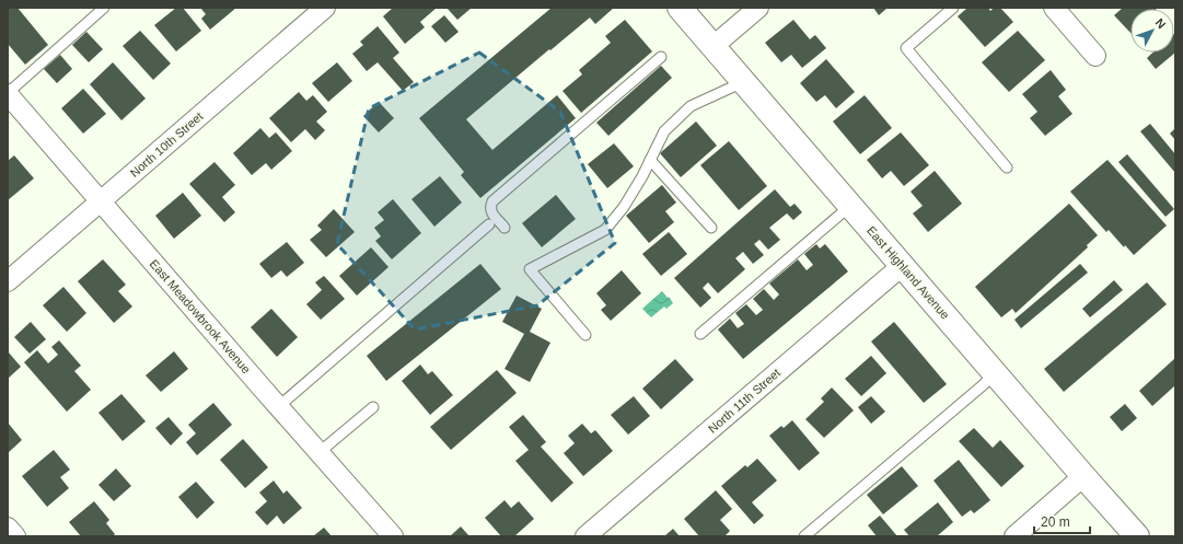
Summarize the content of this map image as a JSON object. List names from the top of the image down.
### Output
{
  "streets": {
    "street": [
      "North 10th Street",
      "East Highland Avenue",
      "East Meadowbrook Avenue",
      "North 11th Street"
    ]
  },
  "crossings": [
    ["North 10th Street", "East Meadowbrook Avenue"],
    ["East Highland Avenue", "North 11th Street"]
  ],
  "scale_bar": "20 m",
  "north": "top right"
}
